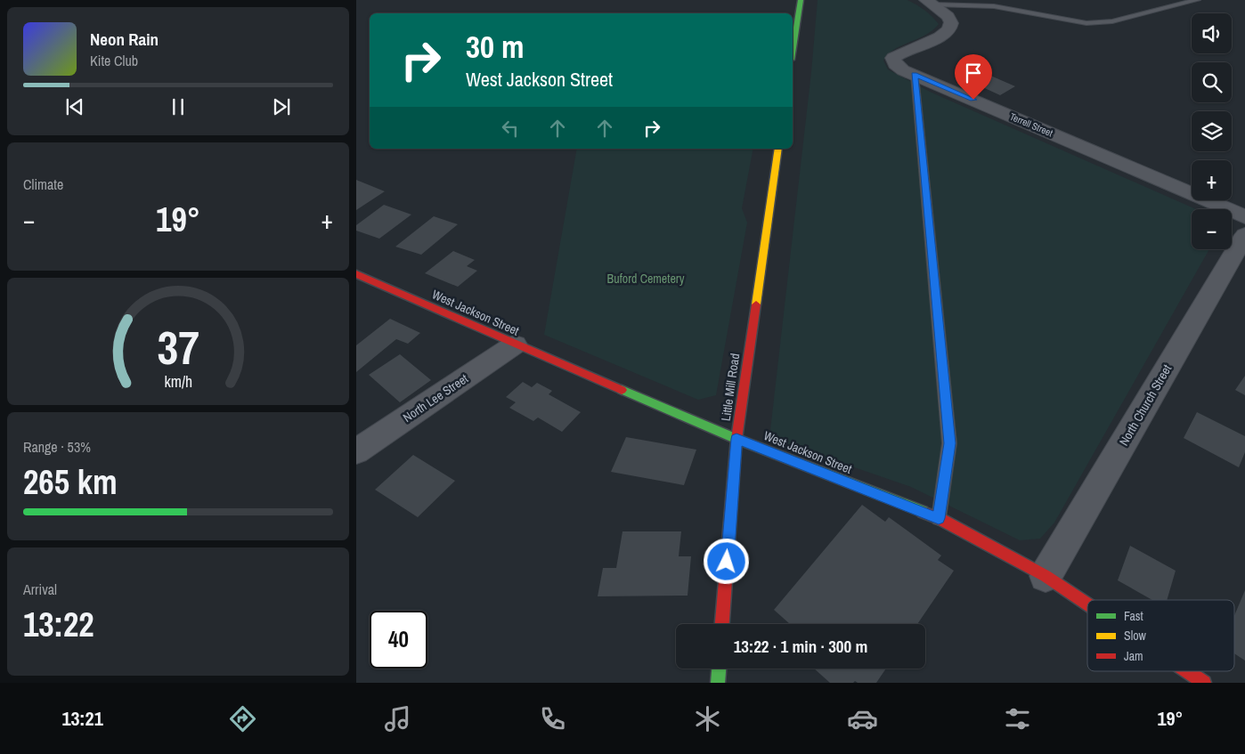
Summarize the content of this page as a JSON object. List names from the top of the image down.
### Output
{
  "streets": {
    "street": [
      "Terrell Street",
      "West Jackson Street",
      "Little Mill Road",
      "North Lee Street",
      "North Church Street"
    ]
  },
  "crossings": [
    ["West Jackson Street", "Little Mill Road"],
    ["West Jackson Street", "North Lee Street"],
    ["West Jackson Street", "North Church Street"]
  ],
  "parks": ["Buford Cemetery"],
  "legend": ["Fast", "Slow", "Jam"],
  "page": {
    "map_buttons": ["+", "−"],
    "turn": ["30 m", "West Jackson Street"],
    "song": ["Neon Rain", "Kite Club"],
    "tile": [
      "Climate",
      ["Range · 53%", "265 km"],
      ["Arrival", "13:22"]
    ],
    "heat": ["−", "19°", "+"],
    "limit": "40",
    "trip": "13:22 · 1 min · 300 m",
    "tabs": ["13:21", "19°"],
    "gauge": ["37", "km/h"]
  }
}
